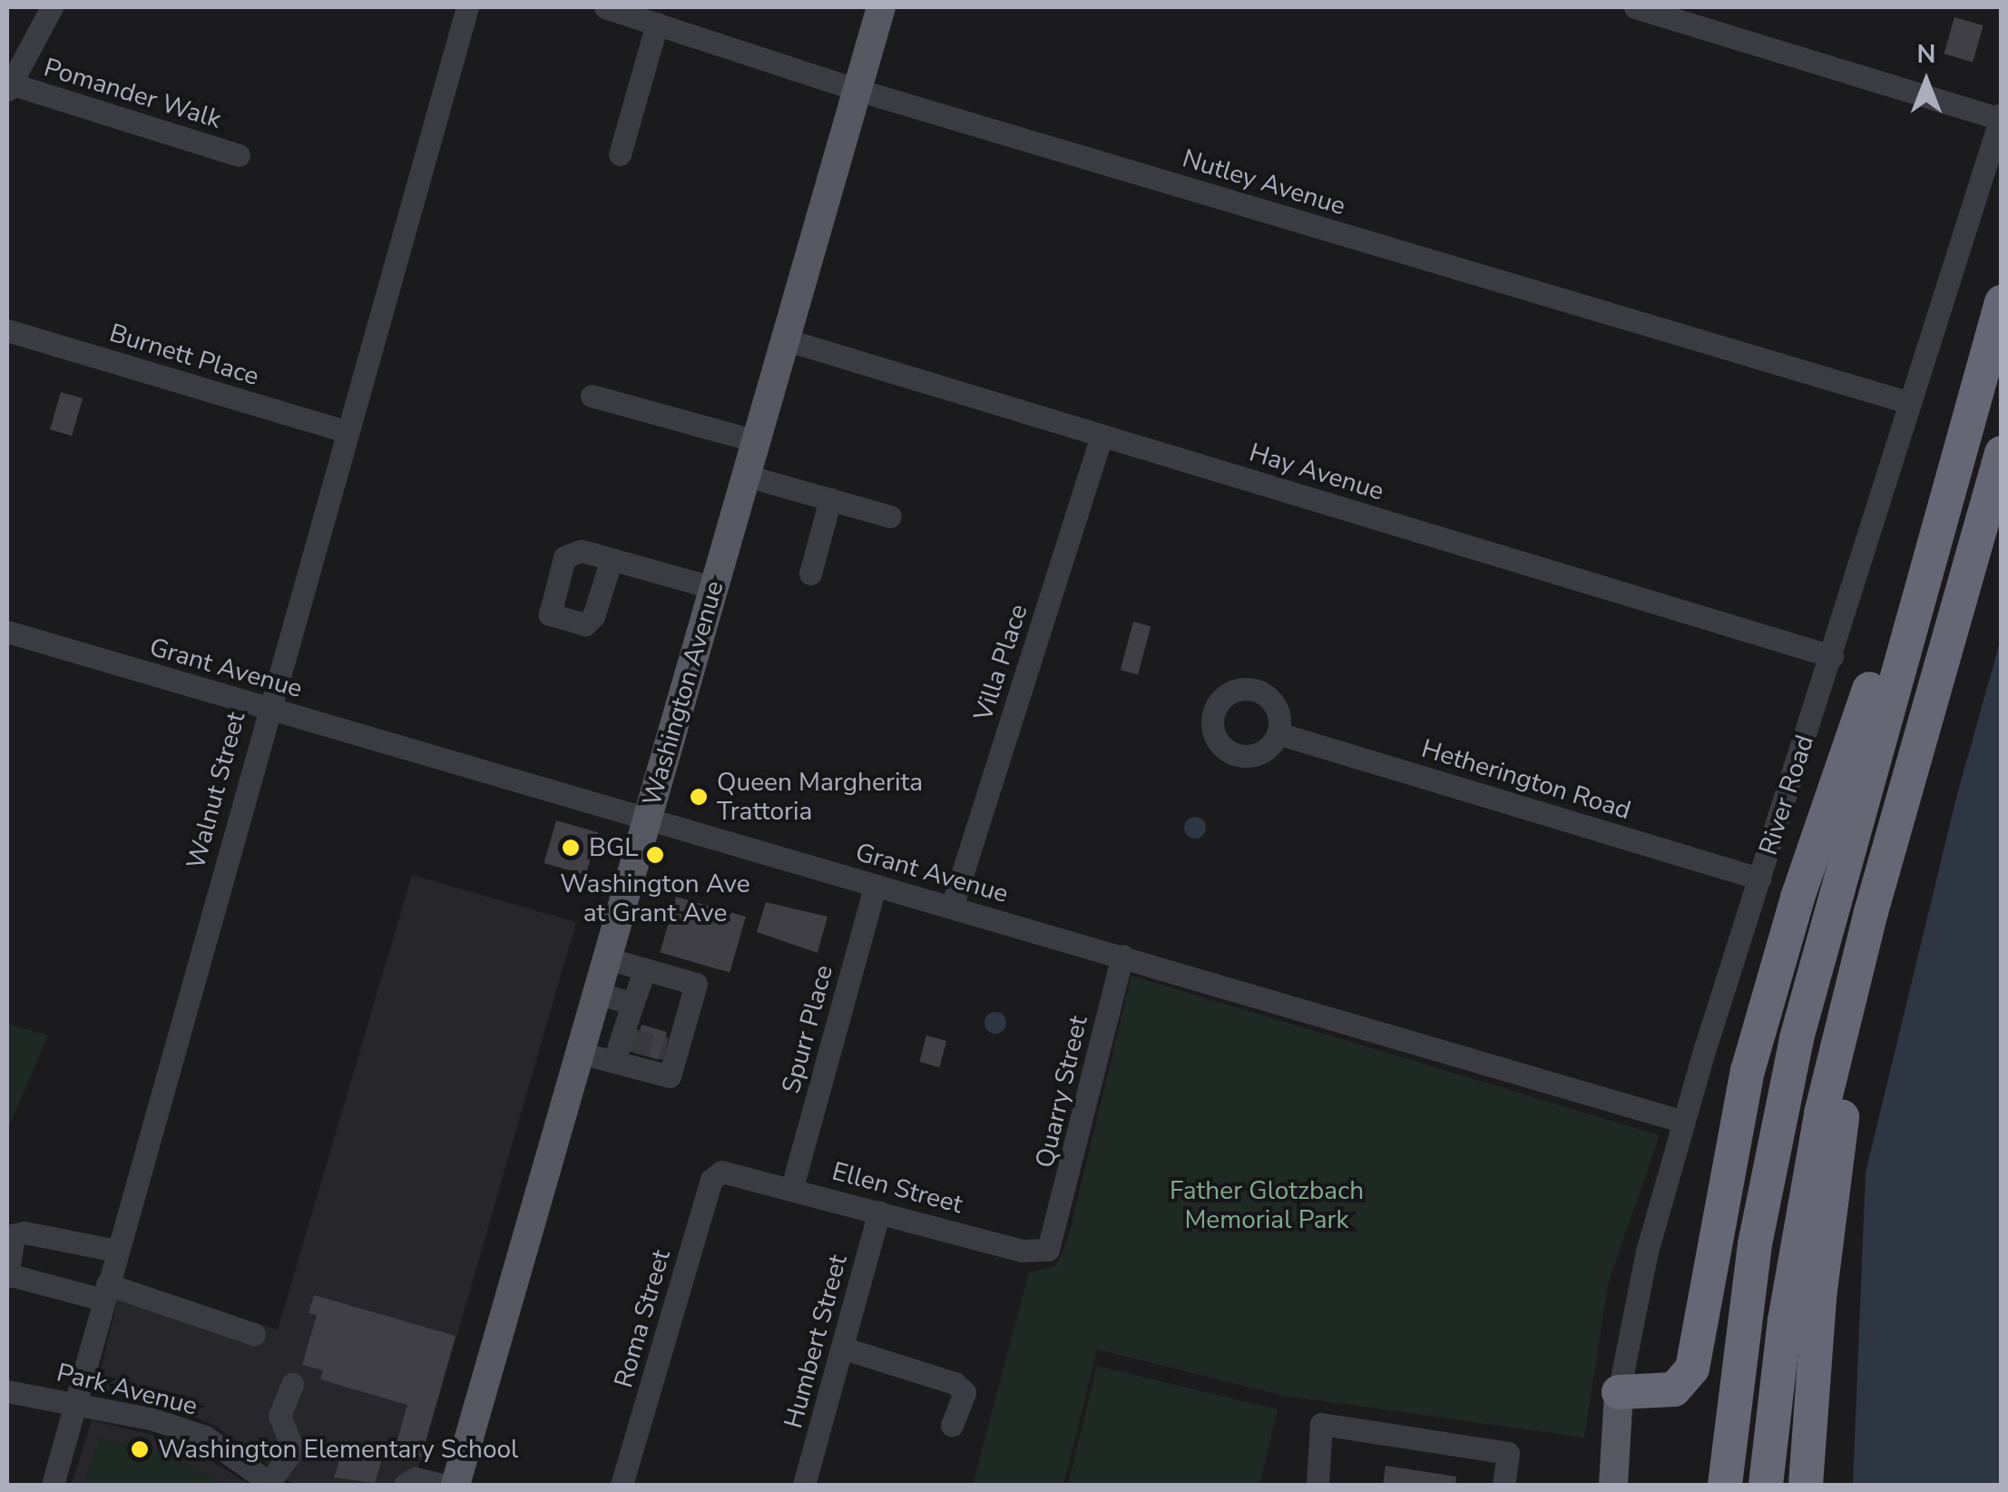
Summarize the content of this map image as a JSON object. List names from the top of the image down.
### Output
{
  "streets": {
    "main road": ["Washington Avenue", "River Road"],
    "street": [
      "Pomander Walk",
      "Nutley Avenue",
      "Burnett Place",
      "Hay Avenue",
      "Villa Place",
      "Grant Avenue",
      "Hetherington Road",
      "Walnut Street",
      "Spurr Place",
      "Quarry Street",
      "Ellen Street",
      "Roma Street",
      "Humbert Street",
      "Park Avenue"
    ]
  },
  "crossings": [
    ["Nutley Avenue", "Washington Avenue"],
    ["Nutley Avenue", "River Road"],
    ["Burnett Place", "Walnut Street"],
    ["Hay Avenue", "Villa Place"],
    ["Hay Avenue", "Washington Avenue"],
    ["Hay Avenue", "River Road"],
    ["Villa Place", "Grant Avenue"],
    ["Grant Avenue", "Washington Avenue"],
    ["Grant Avenue", "Walnut Street"],
    ["Grant Avenue", "River Road"],
    ["Grant Avenue", "Spurr Place"],
    ["Grant Avenue", "Quarry Street"],
    ["Hetherington Road", "River Road"],
    ["Walnut Street", "Park Avenue"],
    ["Spurr Place", "Ellen Street"],
    ["Quarry Street", "Ellen Street"],
    ["Ellen Street", "Roma Street"],
    ["Ellen Street", "Humbert Street"]
  ],
  "parks": ["Father Glotzbach Memorial Park"],
  "places": [
    "Queen Margherita Trattoria",
    "BGL",
    "Washington Ave at Grant Ave",
    "Washington Elementary School"
  ],
  "north": "top"
}
